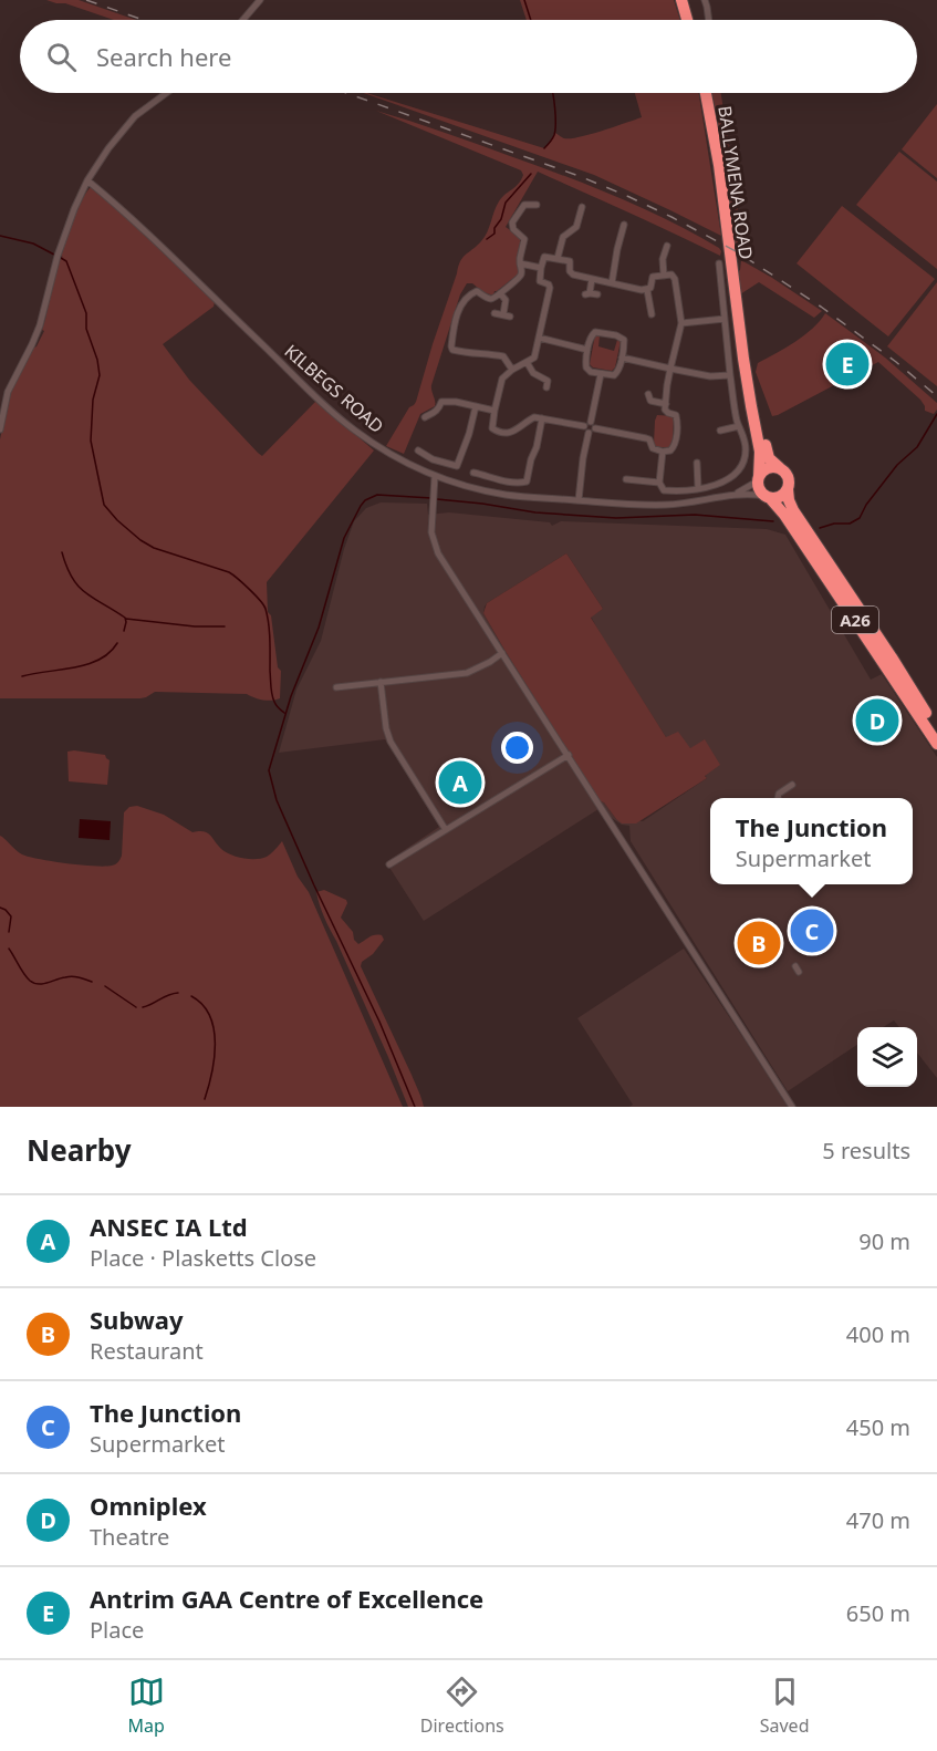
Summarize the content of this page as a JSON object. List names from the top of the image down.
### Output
{
  "streets": {
    "highway": ["BALLYMENA ROAD", "A26"],
    "street": ["KILBEGS ROAD"]
  },
  "crossings": [
    ["BALLYMENA ROAD", "KILBEGS ROAD"],
    ["BALLYMENA ROAD", "A26"],
    ["KILBEGS ROAD", "A26"]
  ],
  "page": {
    "search": "Search here",
    "pins": [
      "E",
      "D",
      "A",
      "C",
      "B"
    ],
    "popup": ["The Junction", "Supermarket"],
    "heading": ["Nearby", "5 results"],
    "list": [
      {
        "mark": "A",
        "name": "ANSEC IA Ltd",
        "note": "Place · Plasketts Close",
        "value": "90 m"
      },
      {
        "mark": "B",
        "name": "Subway",
        "note": "Restaurant",
        "value": "400 m"
      },
      {
        "mark": "C",
        "name": "The Junction",
        "note": "Supermarket",
        "value": "450 m"
      },
      {
        "mark": "D",
        "name": "Omniplex",
        "note": "Theatre",
        "value": "470 m"
      },
      {
        "mark": "E",
        "name": "Antrim GAA Centre of Excellence",
        "note": "Place",
        "value": "650 m"
      }
    ],
    "nav": ["Map", "Directions", "Saved"]
  }
}
